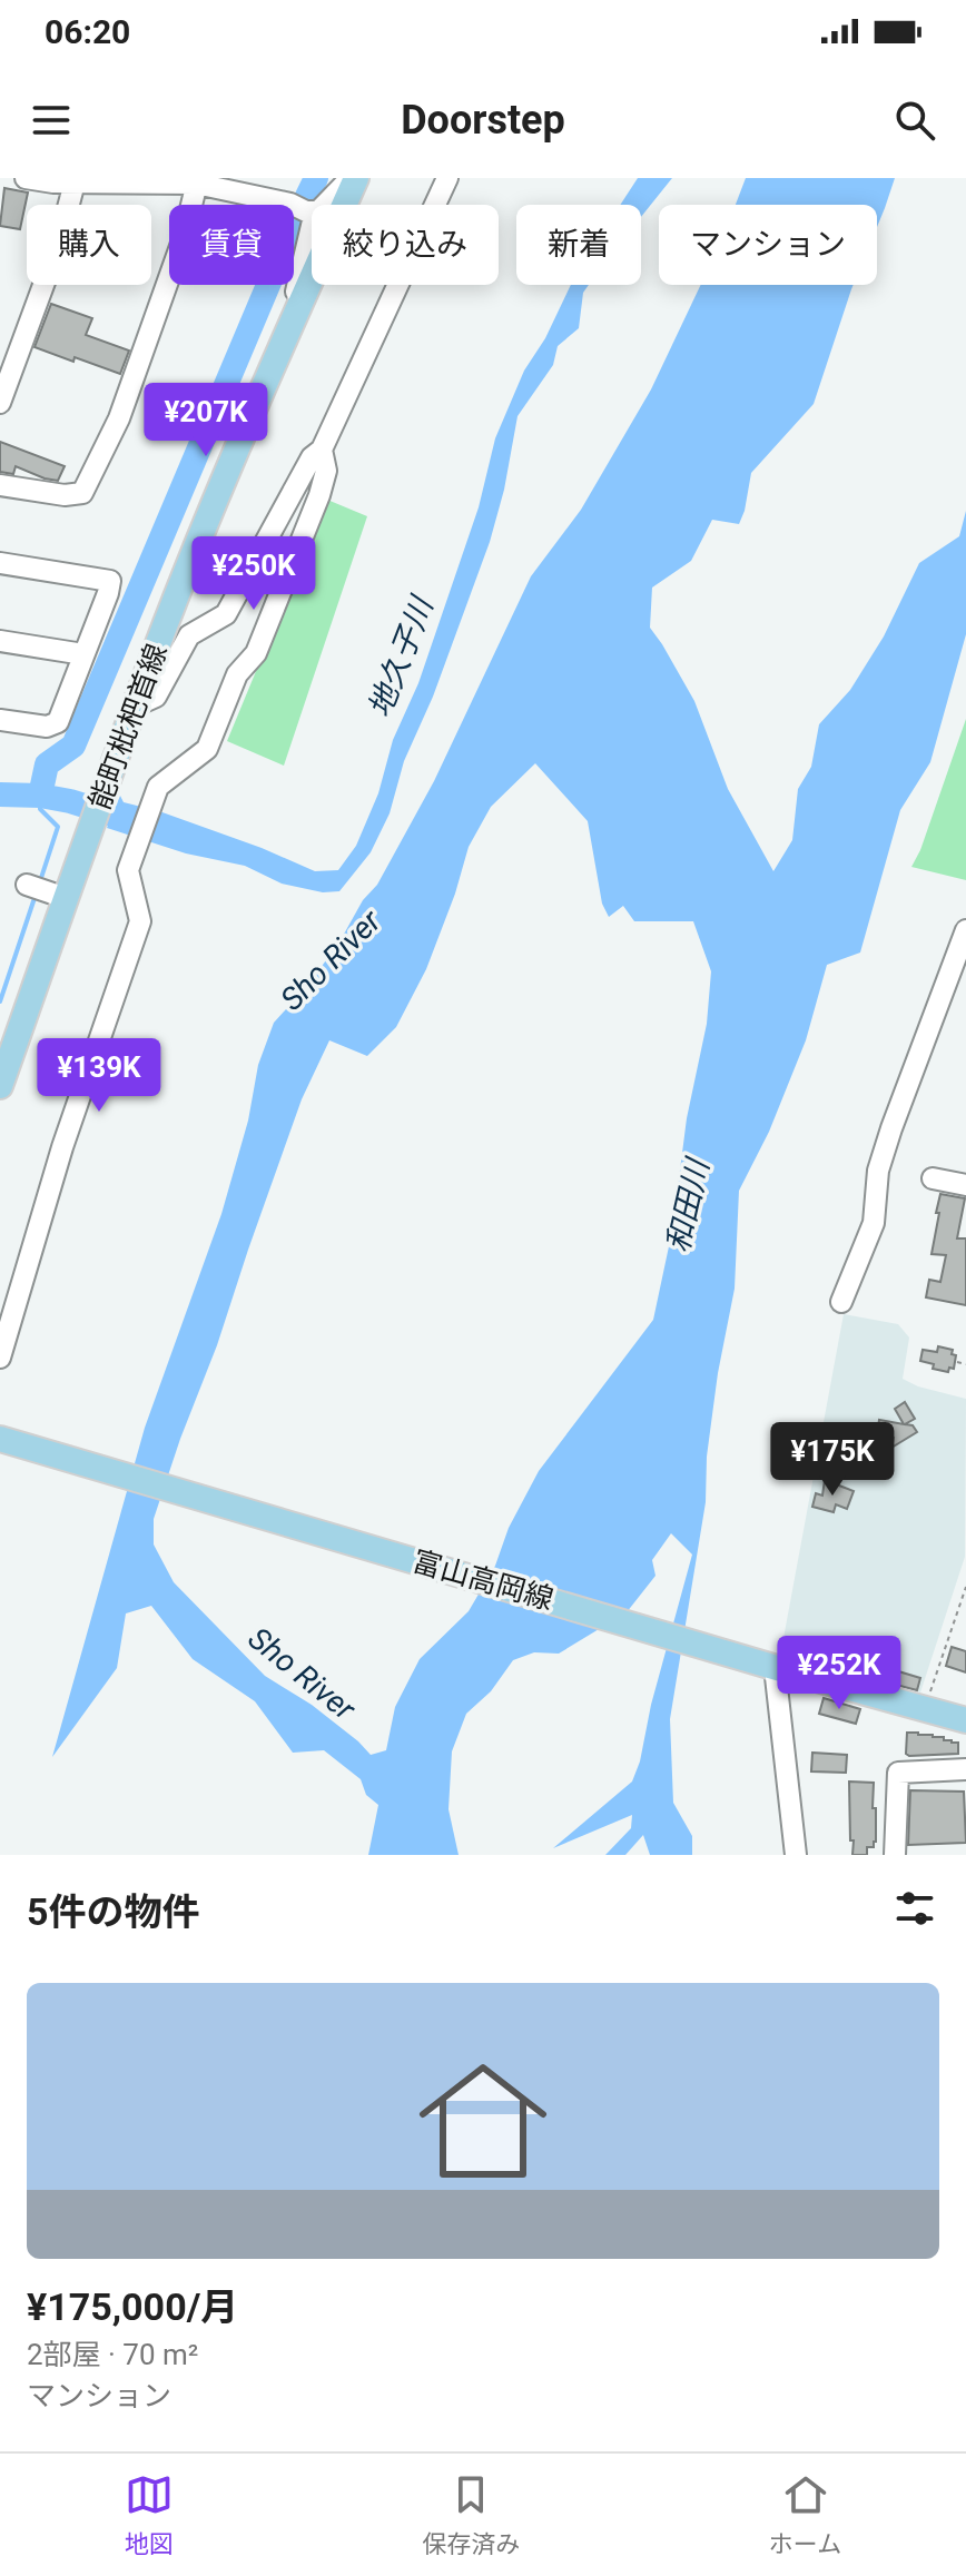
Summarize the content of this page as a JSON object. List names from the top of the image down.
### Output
{
  "streets": {
    "main road": ["能町枇杷首線", "富山高岡線"]
  },
  "water": ["地久子川", "Sho River", "和田川"],
  "page": {
    "status": "06:20",
    "header": "Doorstep",
    "chip": [
      "購入",
      "賃貸",
      "絞り込み",
      "新着",
      "マンション"
    ],
    "price": [
      "¥207K",
      "¥250K",
      "¥139K",
      "¥175K",
      "¥252K"
    ],
    "heading": "5件の物件",
    "list": [
      {
        "name": "¥175,000/月",
        "note": "2部屋 · 70 m² · マンション"
      }
    ],
    "tabs": ["地図", "保存済み", "ホーム"]
  }
}
